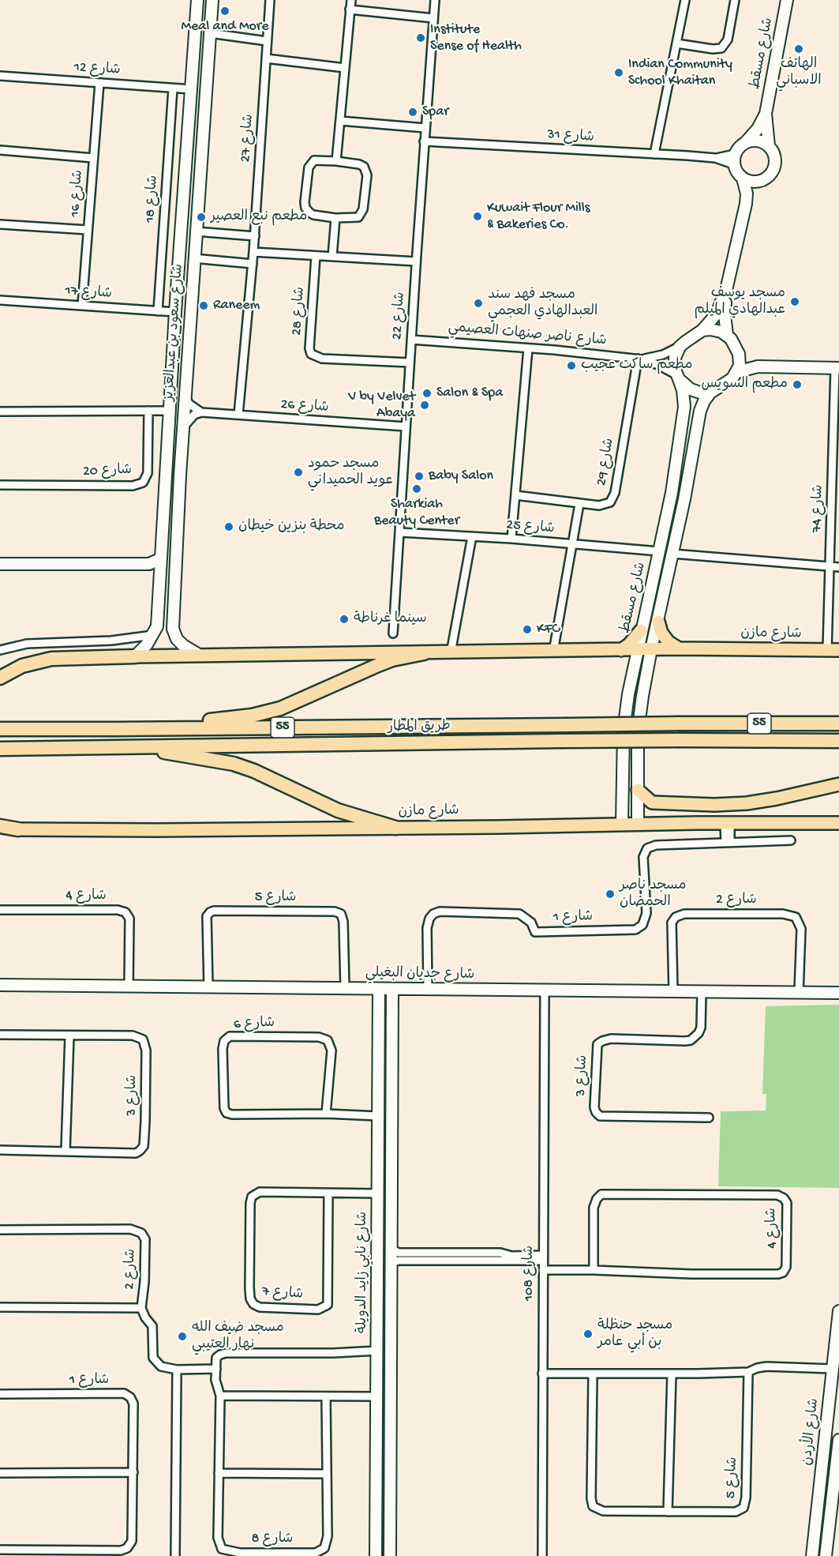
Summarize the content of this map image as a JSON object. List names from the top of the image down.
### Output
{
  "streets": {
    "highway": ["55", "طريق المطار"],
    "main road": ["شارع مازن"],
    "street": [
      "شارع مسقط",
      "شارع 12",
      "شارع 31",
      "شارع 27",
      "شارع 16",
      "شارع 18",
      "شارع 17",
      "شارع 28",
      "شارع 22",
      "شارع سعود بن عبدالعزيز",
      "شارع ناصر صنهات العصيمي",
      "شارع 26",
      "شارع 29",
      "شارع 20",
      "شارع 74",
      "شارع 25",
      "شارع 4",
      "شارع 5",
      "شارع 2",
      "شارع 1",
      "شارع جديان البغيلي",
      "شارع 6",
      "شارع 3",
      "شارع نابي زايد الدويلة",
      "شارع 108",
      "شارع 7",
      "شارع الأردن",
      "شارع 8"
    ]
  },
  "crossings": [
    ["شارع مسقط", "شارع 31"],
    ["شارع مسقط", "شارع ناصر صنهات العصيمي"],
    ["شارع مسقط", "شارع 25"],
    ["شارع مسقط", "شارع مازن"],
    ["شارع 12", "شارع 16"],
    ["شارع 12", "شارع 18"],
    ["شارع 12", "شارع سعود بن عبدالعزيز"],
    ["شارع 31", "شارع 22"],
    ["شارع 27", "شارع 26"],
    ["شارع 16", "شارع 17"],
    ["شارع 18", "شارع 17"],
    ["شارع 17", "شارع سعود بن عبدالعزيز"],
    ["شارع 28", "شارع 22"],
    ["شارع 22", "شارع ناصر صنهات العصيمي"],
    ["شارع 22", "شارع 26"],
    ["شارع 22", "شارع 25"],
    ["شارع ناصر صنهات العصيمي", "شارع 29"],
    ["شارع 74", "شارع مازن"],
    ["شارع 4", "شارع جديان البغيلي"],
    ["شارع 4", "شارع 108"],
    ["شارع 5", "شارع جديان البغيلي"],
    ["شارع 2", "شارع جديان البغيلي"],
    ["شارع 1", "شارع جديان البغيلي"],
    ["شارع جديان البغيلي", "شارع 3"],
    ["شارع جديان البغيلي", "شارع نابي زايد الدويلة"],
    ["شارع جديان البغيلي", "شارع 108"],
    ["شارع 6", "شارع نابي زايد الدويلة"],
    ["شارع نابي زايد الدويلة", "شارع 7"]
  ],
  "places": [
    "Meal and More",
    "Institute Sense of Health",
    "الهاتف الاسباني",
    "Indian Community School Khaitan",
    "Spar",
    "Kuwait Flour Mills & Bakeries Co.",
    "مطعم نبع العصير",
    "مسجد يوسف عبدالهادي الميلم",
    "مسجد فهد سند العبدالهادي العجمي",
    "Raneem",
    "مطعم ساكت عجيب",
    "مطعم السويس",
    "Salon & Spa",
    "V by Velvet Abaya",
    "مسجد حمود عويد الحميداني",
    "Baby Salon",
    "Sharkiah Beauty Center",
    "محطة بنزين خيطان",
    "سينما غرناطة",
    "KFC",
    "مسجد ناصر الحمضان",
    "مسجد حنظلة بن أبي عامر",
    "مسجد ضيف الله نهار العتيبي"
  ]
}
